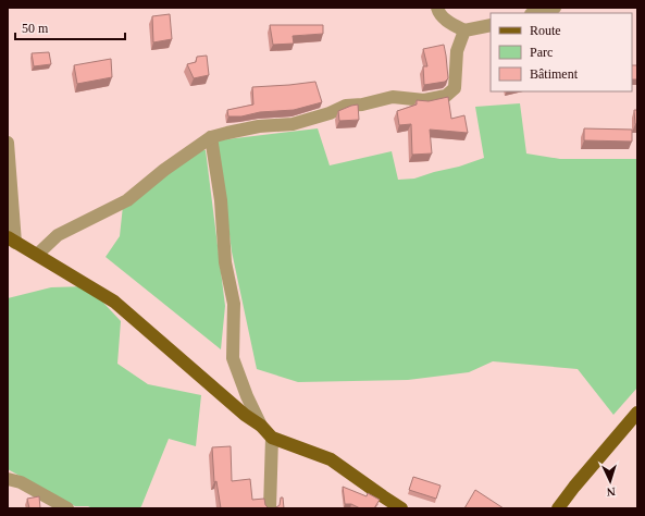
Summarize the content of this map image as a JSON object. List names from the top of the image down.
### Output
{
  "legend": ["Route", "Parc", "Bâtiment"],
  "scale_bar": "50 m",
  "north": "bottom"
}
